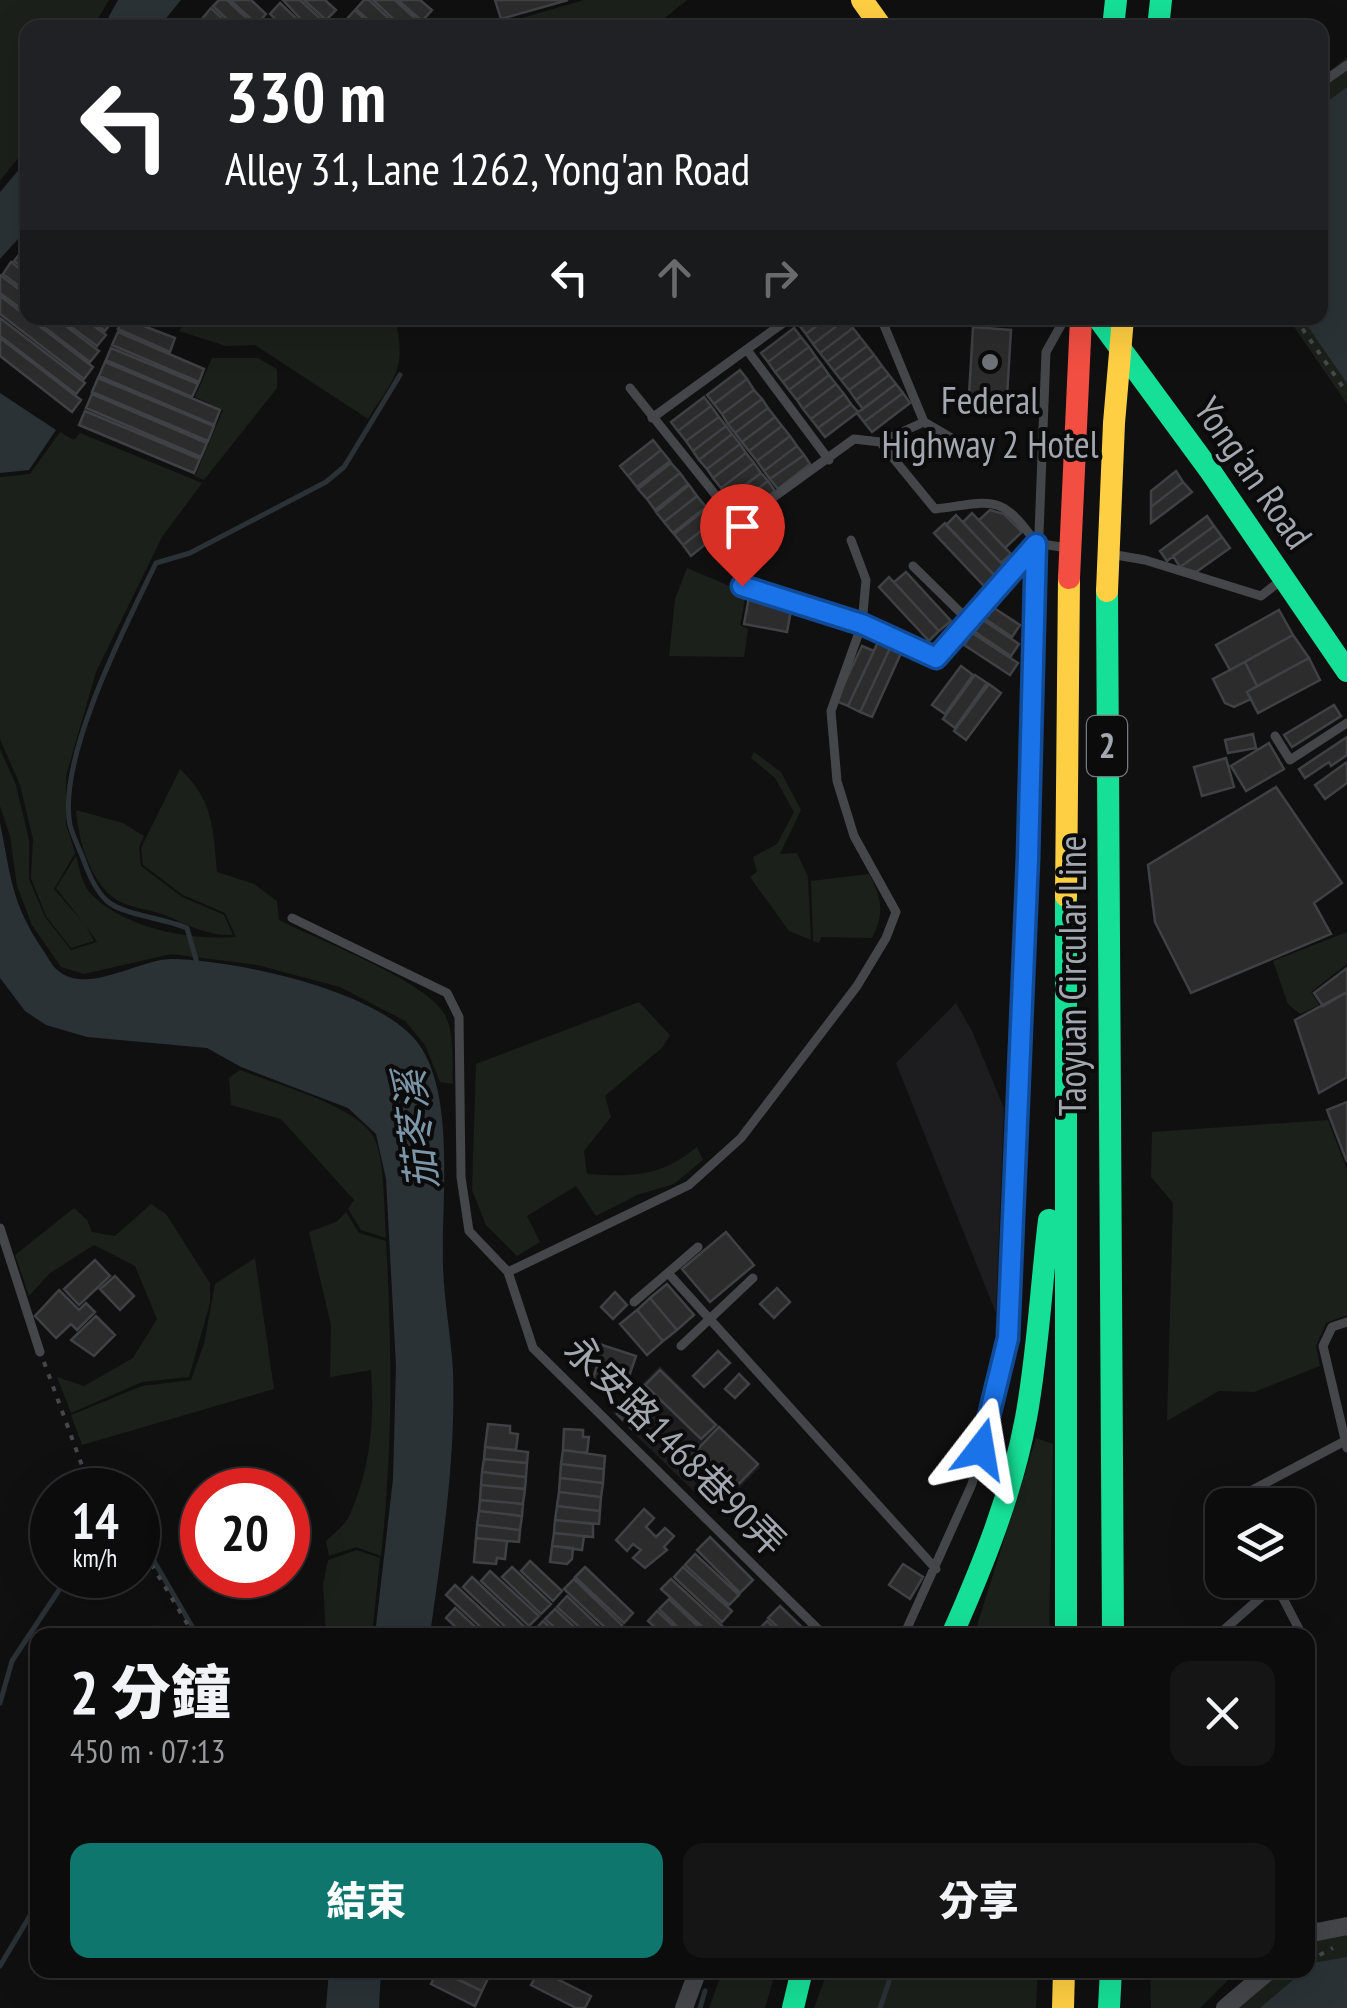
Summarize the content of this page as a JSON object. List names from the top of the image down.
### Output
{
  "streets": {
    "main road": ["Yong'an Road", "2", "Taoyuan Circular Line"],
    "lane": ["永安路1468巷90弄"]
  },
  "water": ["茄苳溪"],
  "places": ["Federal Highway 2 Hotel"],
  "page": {
    "turn": ["330 m", "Alley 31, Lane 1262, Yong'an Road"],
    "speed": "14 km/h",
    "limit": "20",
    "heading": ["2 分鐘", "450 m · 07:13"],
    "buttons": ["結束", "分享"]
  }
}
